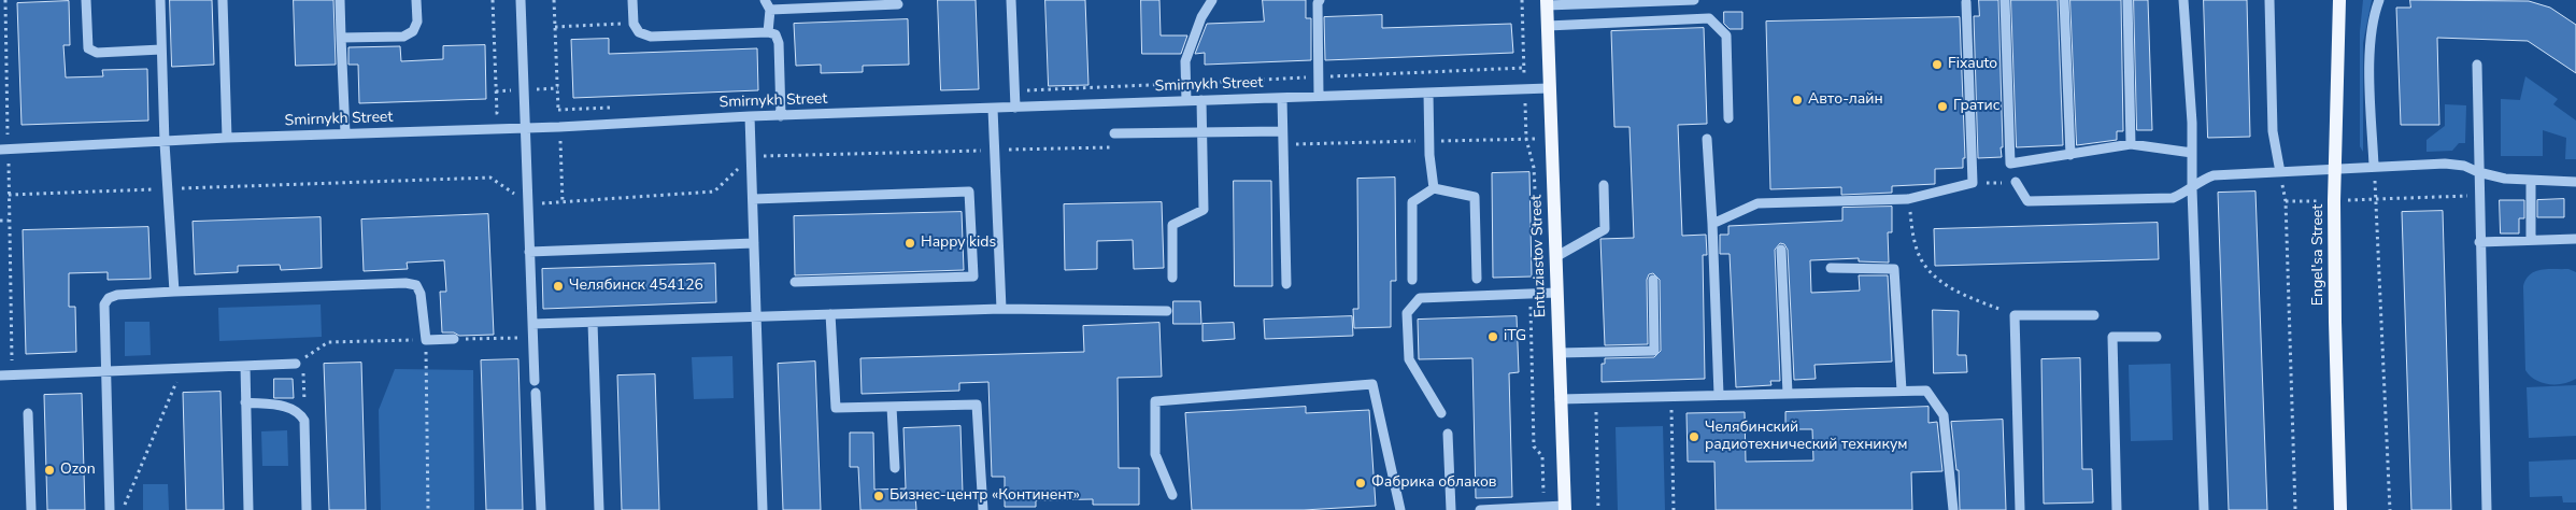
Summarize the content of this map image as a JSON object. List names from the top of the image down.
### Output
{
  "streets": {
    "main road": ["Engel'sa Street", "Entuziastov Street"],
    "street": ["Smirnykh Street"]
  },
  "crossings": [
    ["Smirnykh Street", "Entuziastov Street"]
  ],
  "places": [
    "Fixauto",
    "Авто-лайн",
    "Гратис",
    "Happy kids",
    "Челябинск 454126",
    "iTG",
    "Челябинский радиотехнический техникум",
    "Ozon",
    "Фабрика облаков",
    "Бизнес-центр «Континент»"
  ]
}
